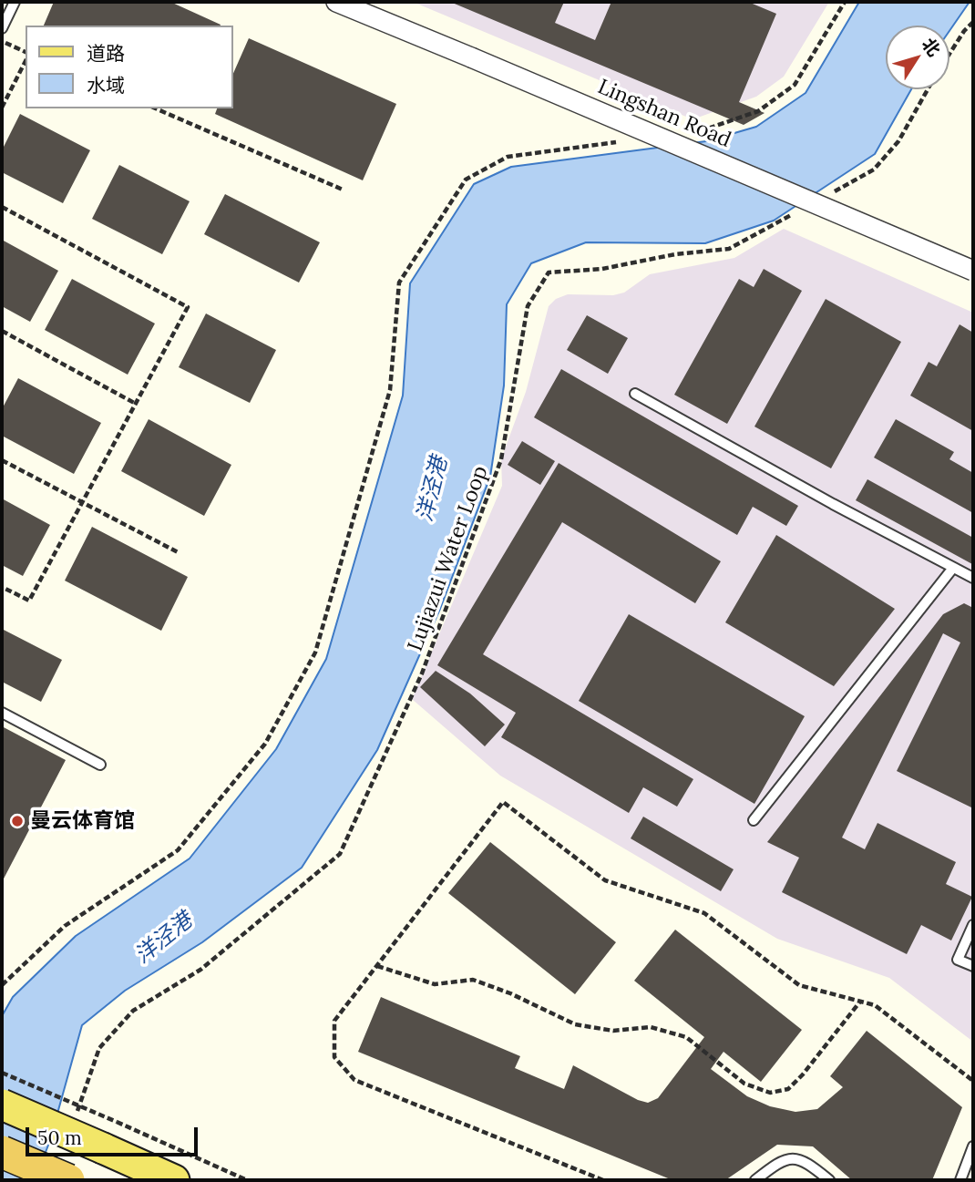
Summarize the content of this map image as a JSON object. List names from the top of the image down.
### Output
{
  "streets": {
    "street": ["Lingshan Road"],
    "path": ["Lujiazui Water Loop"]
  },
  "water": ["洋泾港"],
  "places": ["曼云体育馆"],
  "legend": ["道路", "水域"],
  "scale_bar": "50 m",
  "north": "top right"
}
